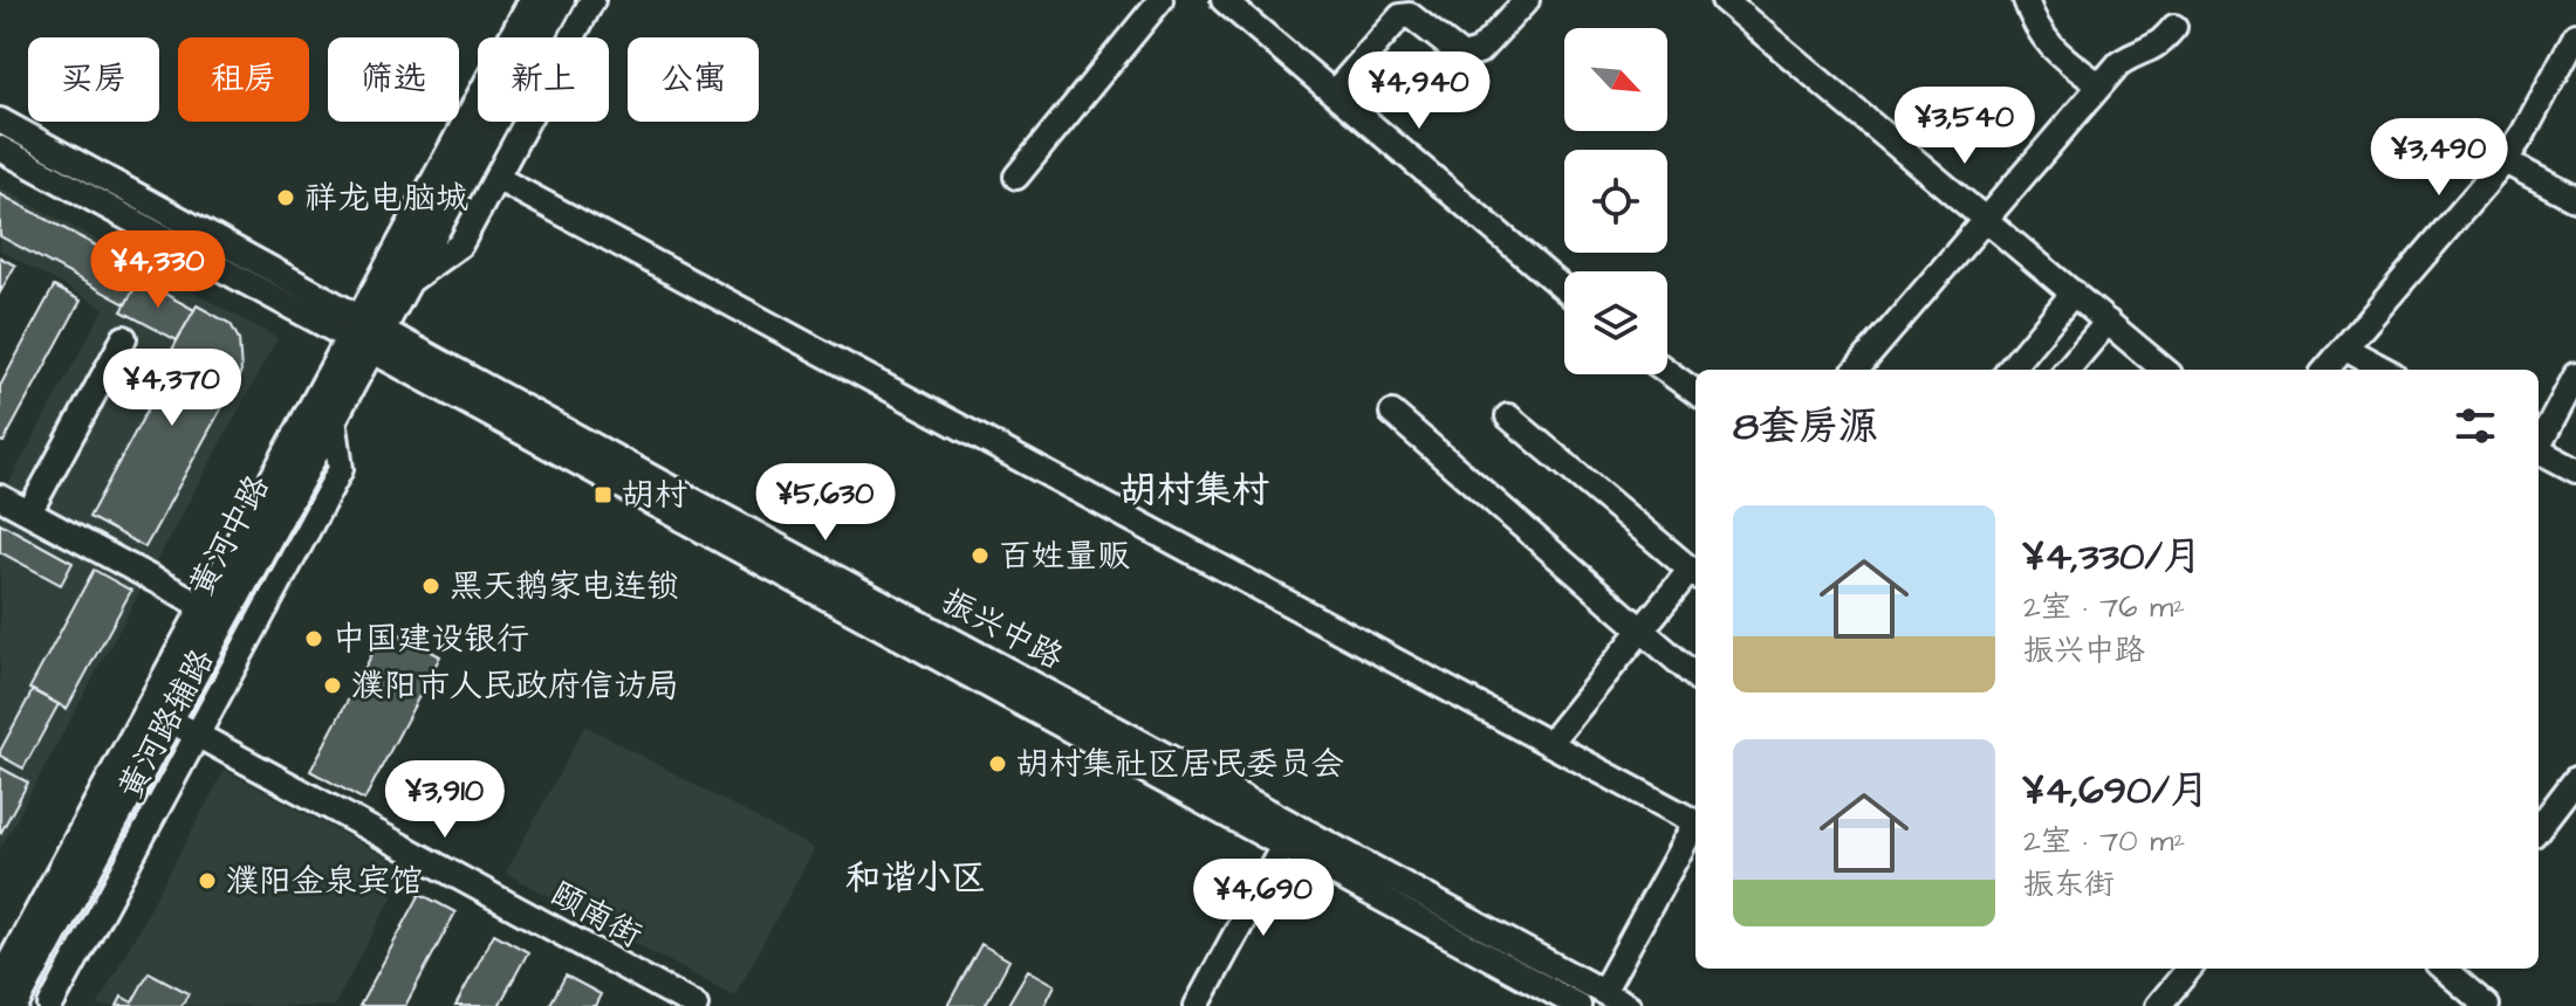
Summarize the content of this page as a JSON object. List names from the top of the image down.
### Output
{
  "streets": {
    "main road": ["黄河中路"],
    "street": ["振兴中路", "黄河路辅路", "颐南街"]
  },
  "crossings": [
    ["黄河中路", "振兴中路"],
    ["黄河中路", "黄河路辅路"],
    ["黄河中路", "颐南街"],
    ["黄河路辅路", "颐南街"]
  ],
  "districts": ["胡村集村", "和谐小区"],
  "places": {
    "other": [
      "祥龙电脑城",
      "百姓量贩",
      "黑天鹅家电连锁",
      "中国建设银行",
      "濮阳市人民政府信访局",
      "胡村集社区居民委员会",
      "濮阳金泉宾馆"
    ],
    "transit": ["胡村"]
  },
  "north": "bottom right",
  "page": {
    "chip": [
      "买房",
      "租房",
      "筛选",
      "新上",
      "公寓"
    ],
    "price": [
      "¥4,940",
      "¥3,540",
      "¥3,490",
      "¥4,330",
      "¥4,370",
      "¥5,630",
      "¥3,910",
      "¥4,690"
    ],
    "heading": "8套房源",
    "list": [
      {
        "name": "¥4,330/月",
        "note": "2室 · 76 m² · 振兴中路"
      },
      {
        "name": "¥4,690/月",
        "note": "2室 · 70 m² · 振东街"
      }
    ]
  }
}
